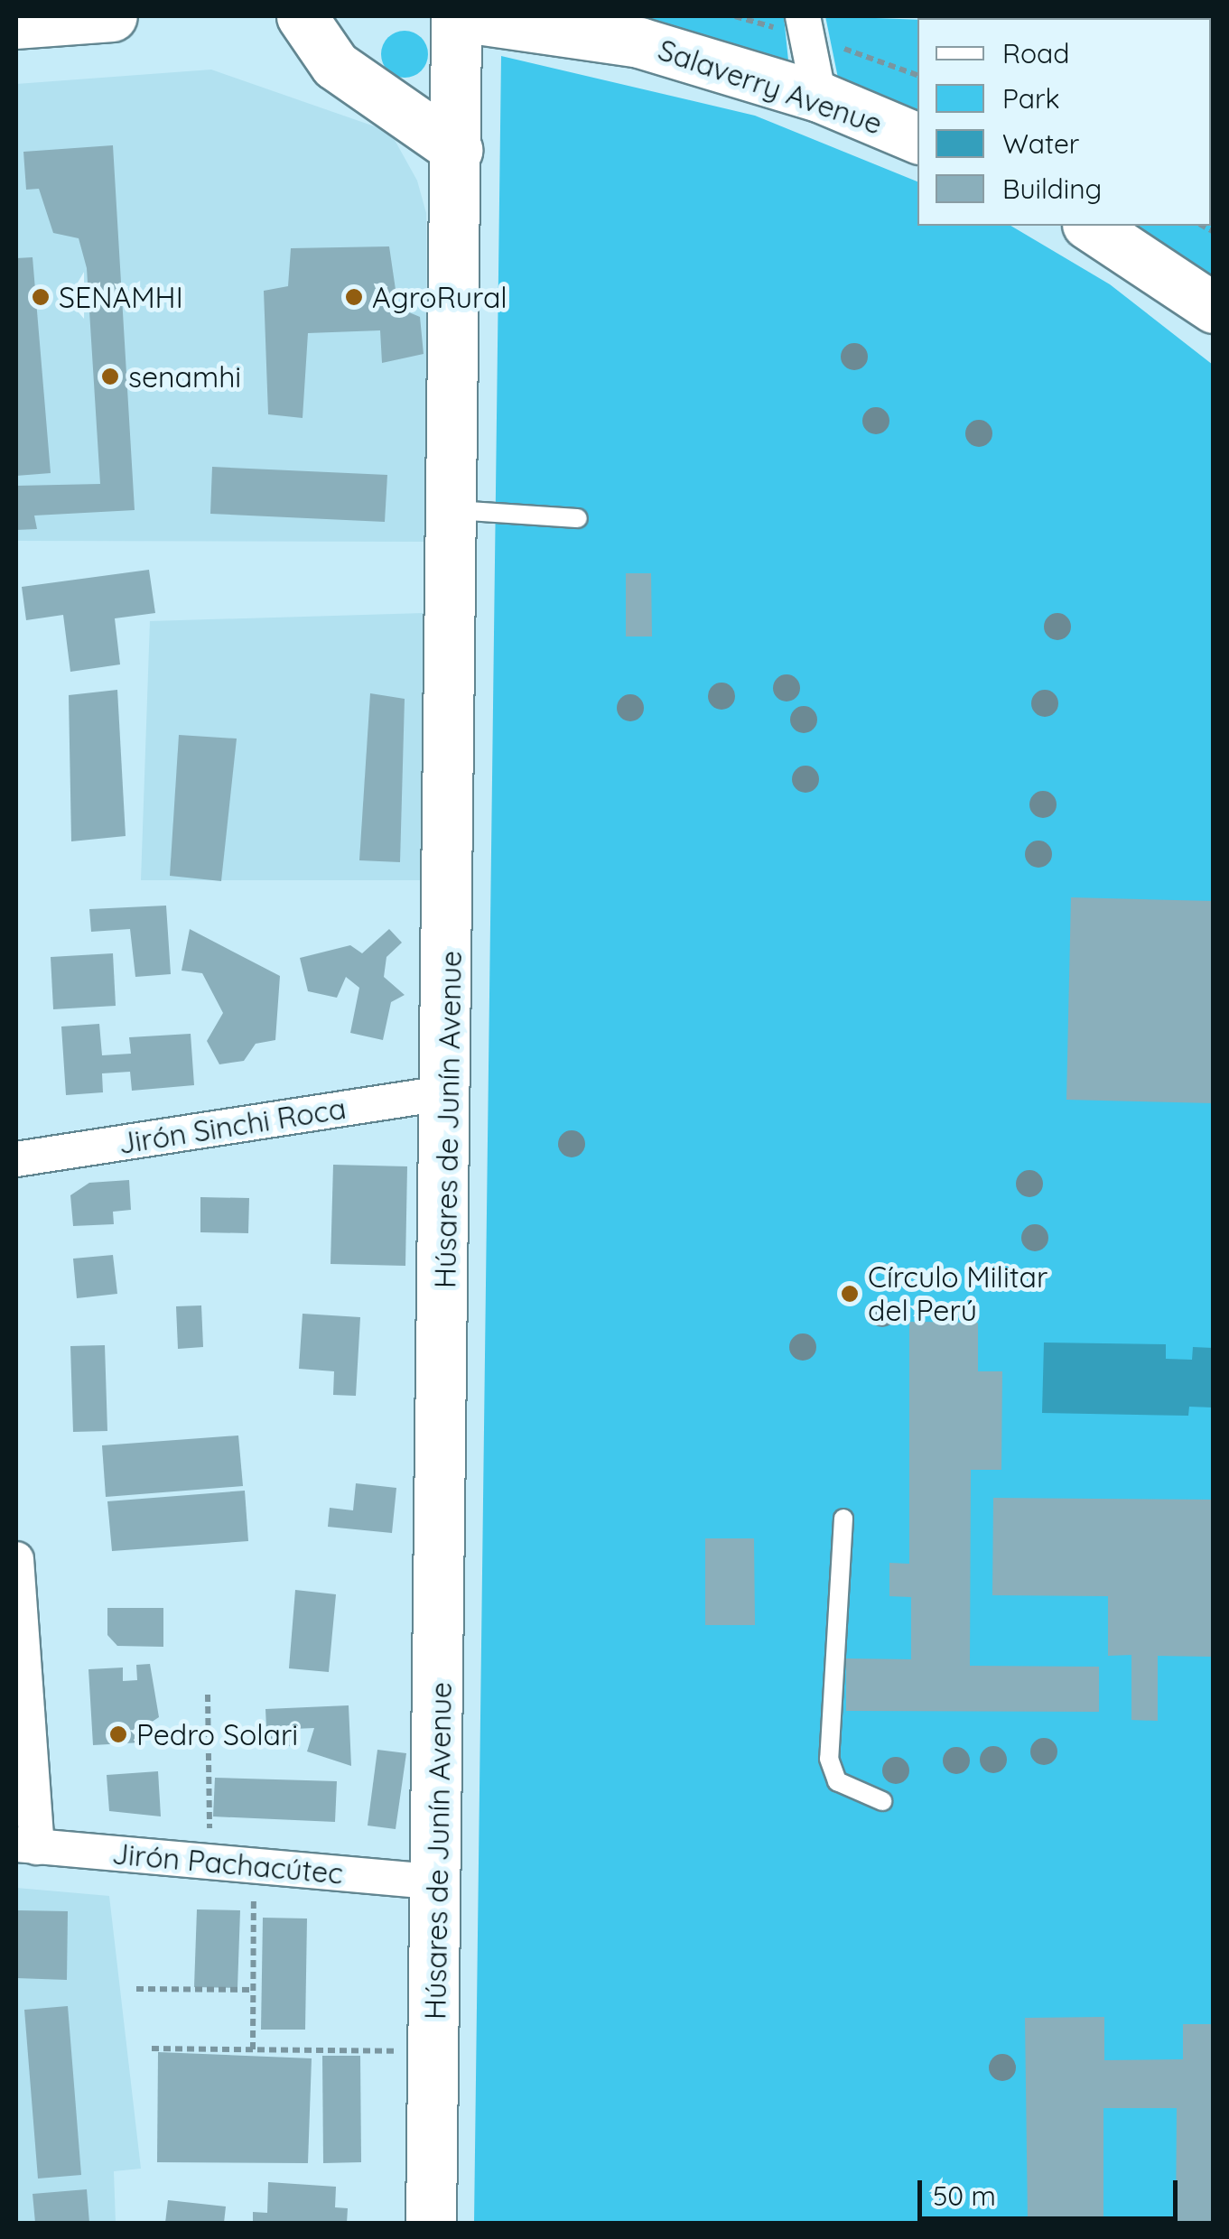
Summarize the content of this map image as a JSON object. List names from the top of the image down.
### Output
{
  "streets": {
    "street": [
      "Salaverry Avenue",
      "Húsares de Junín Avenue",
      "Jirón Sinchi Roca",
      "Jirón Pachacútec"
    ]
  },
  "crossings": [
    ["Salaverry Avenue", "Húsares de Junín Avenue"],
    ["Húsares de Junín Avenue", "Jirón Sinchi Roca"],
    ["Húsares de Junín Avenue", "Jirón Pachacútec"]
  ],
  "places": [
    "SENAMHI",
    "AgroRural",
    "senamhi",
    "Círculo Militar del Perú",
    "Pedro Solari"
  ],
  "legend": [
    "Road",
    "Park",
    "Water",
    "Building"
  ],
  "scale_bar": "50 m"
}
